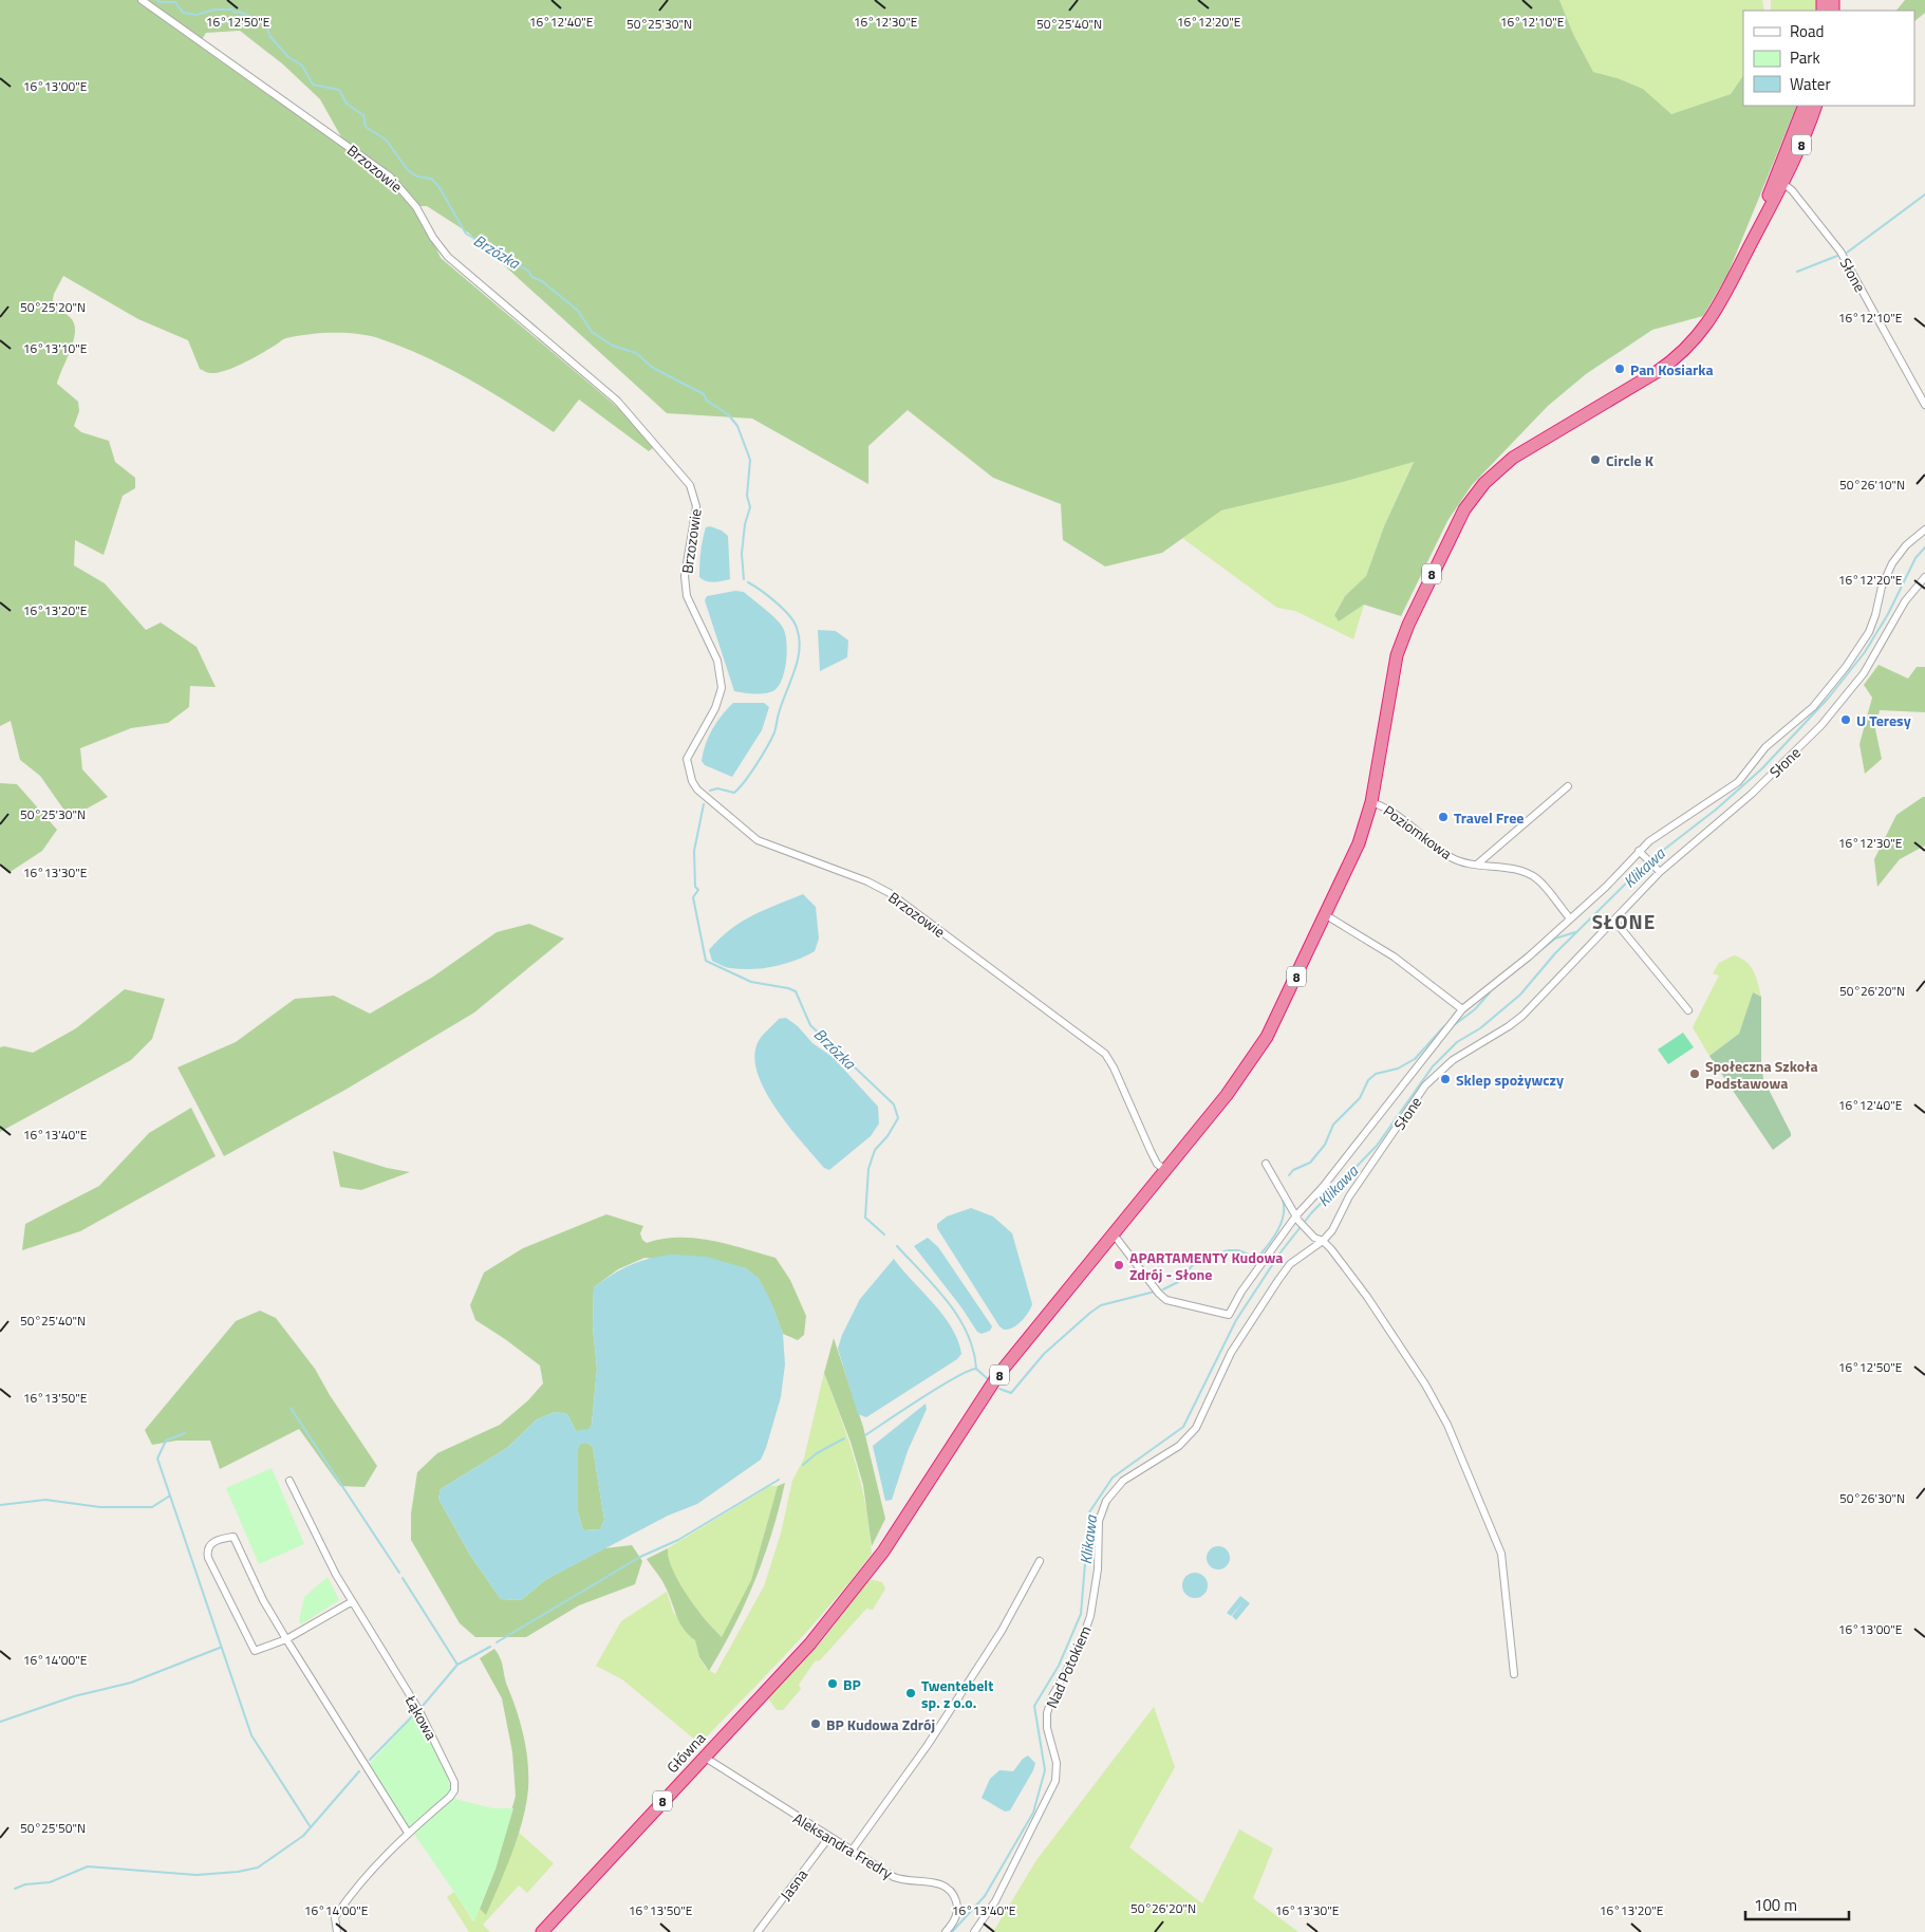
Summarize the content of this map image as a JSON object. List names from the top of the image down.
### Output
{
  "streets": {
    "highway": ["8", "Główna"],
    "street": [
      "Brzozowie",
      "Słone",
      "Poziomkowa",
      "Nad Potokiem",
      "Łąkowa",
      "Aleksandra Fredry",
      "Jasna"
    ]
  },
  "crossings": [
    ["8", "Brzozowie"],
    ["8", "Słone"],
    ["8", "Poziomkowa"],
    ["8", "Główna"],
    ["Słone", "Nad Potokiem"],
    ["Główna", "Aleksandra Fredry"],
    ["Aleksandra Fredry", "Jasna"]
  ],
  "districts": ["SŁONE"],
  "water": ["Brzózka", "Klikawa"],
  "places": [
    "Pan Kosiarka",
    "Circle K",
    "U Teresy",
    "Travel Free",
    "Społeczna Szkoła Podstawowa",
    "Sklep spożywczy",
    "APARTAMENTY Kudowa Zdrój - Słone",
    "BP",
    "Twentebelt sp. z o.o.",
    "BP Kudowa Zdrój"
  ],
  "legend": ["Road", "Park", "Water"],
  "scale_bar": "100 m",
  "coordinates": [
    "16°12'20\"E",
    "16°12'50\"E",
    "16°12'40\"E",
    "16°12'30\"E",
    "16°12'10\"E",
    "50°25'30\"N",
    "50°25'40\"N",
    "16°13'00\"E",
    "50°25'20\"N",
    "16°13'10\"E",
    "50°26'10\"N",
    "16°13'20\"E",
    "16°13'30\"E",
    "50°26'20\"N",
    "16°13'40\"E",
    "16°13'50\"E",
    "50°26'30\"N",
    "16°14'00\"E",
    "50°25'50\"N"
  ]
}
